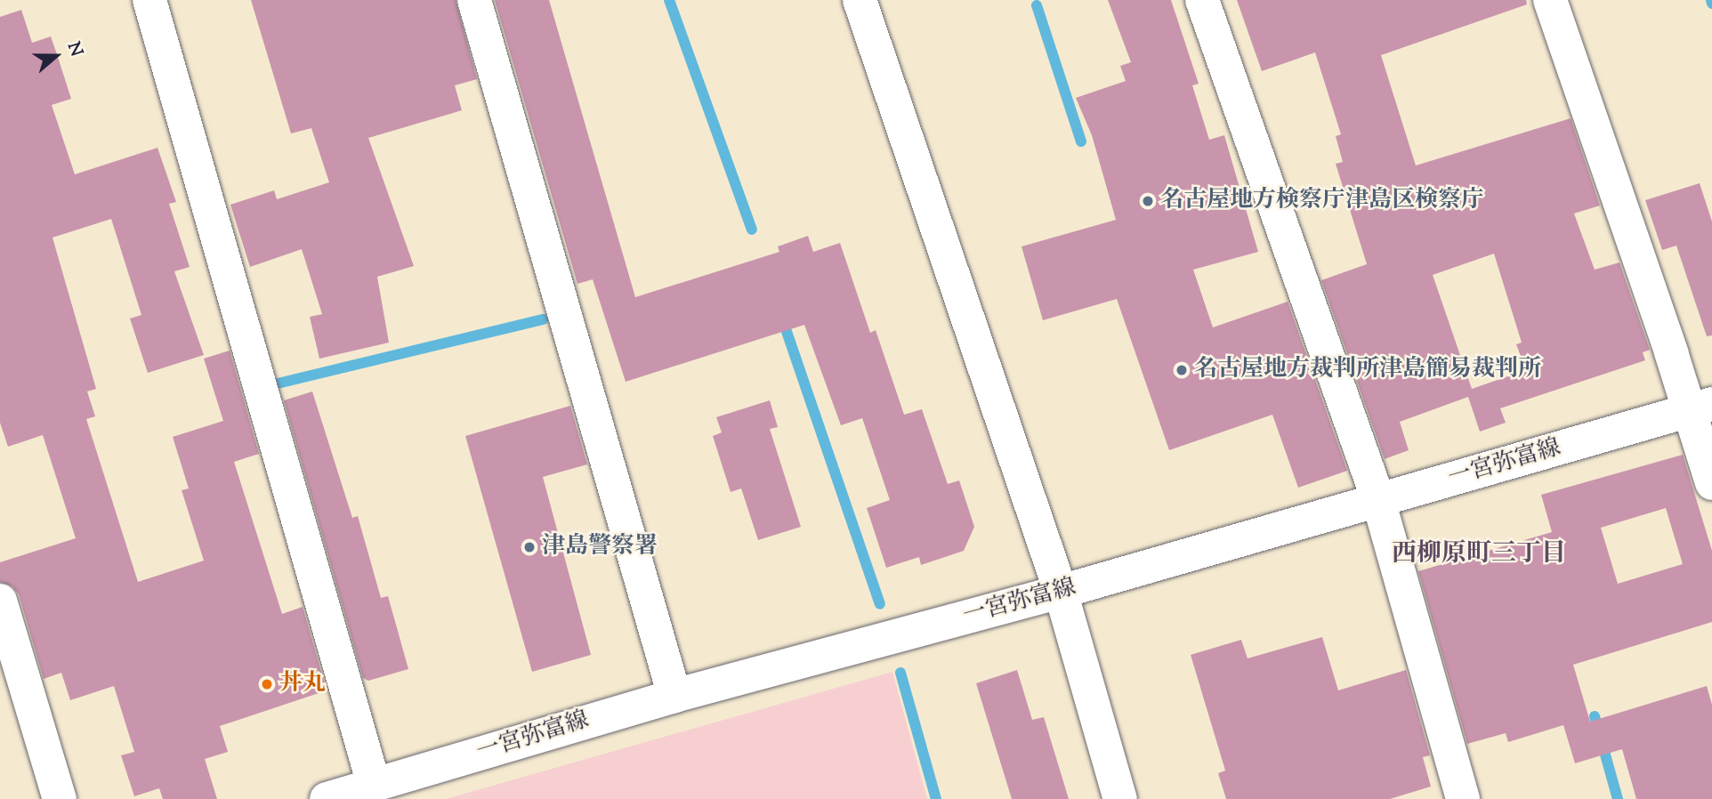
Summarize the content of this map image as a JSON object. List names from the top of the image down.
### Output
{
  "streets": {
    "street": ["一宮弥富線"]
  },
  "districts": ["西柳原町三丁目"],
  "places": [
    "名古屋地方検察庁津島区検察庁",
    "名古屋地方裁判所津島簡易裁判所",
    "津島警察署",
    "丼丸"
  ],
  "north": "right"
}
